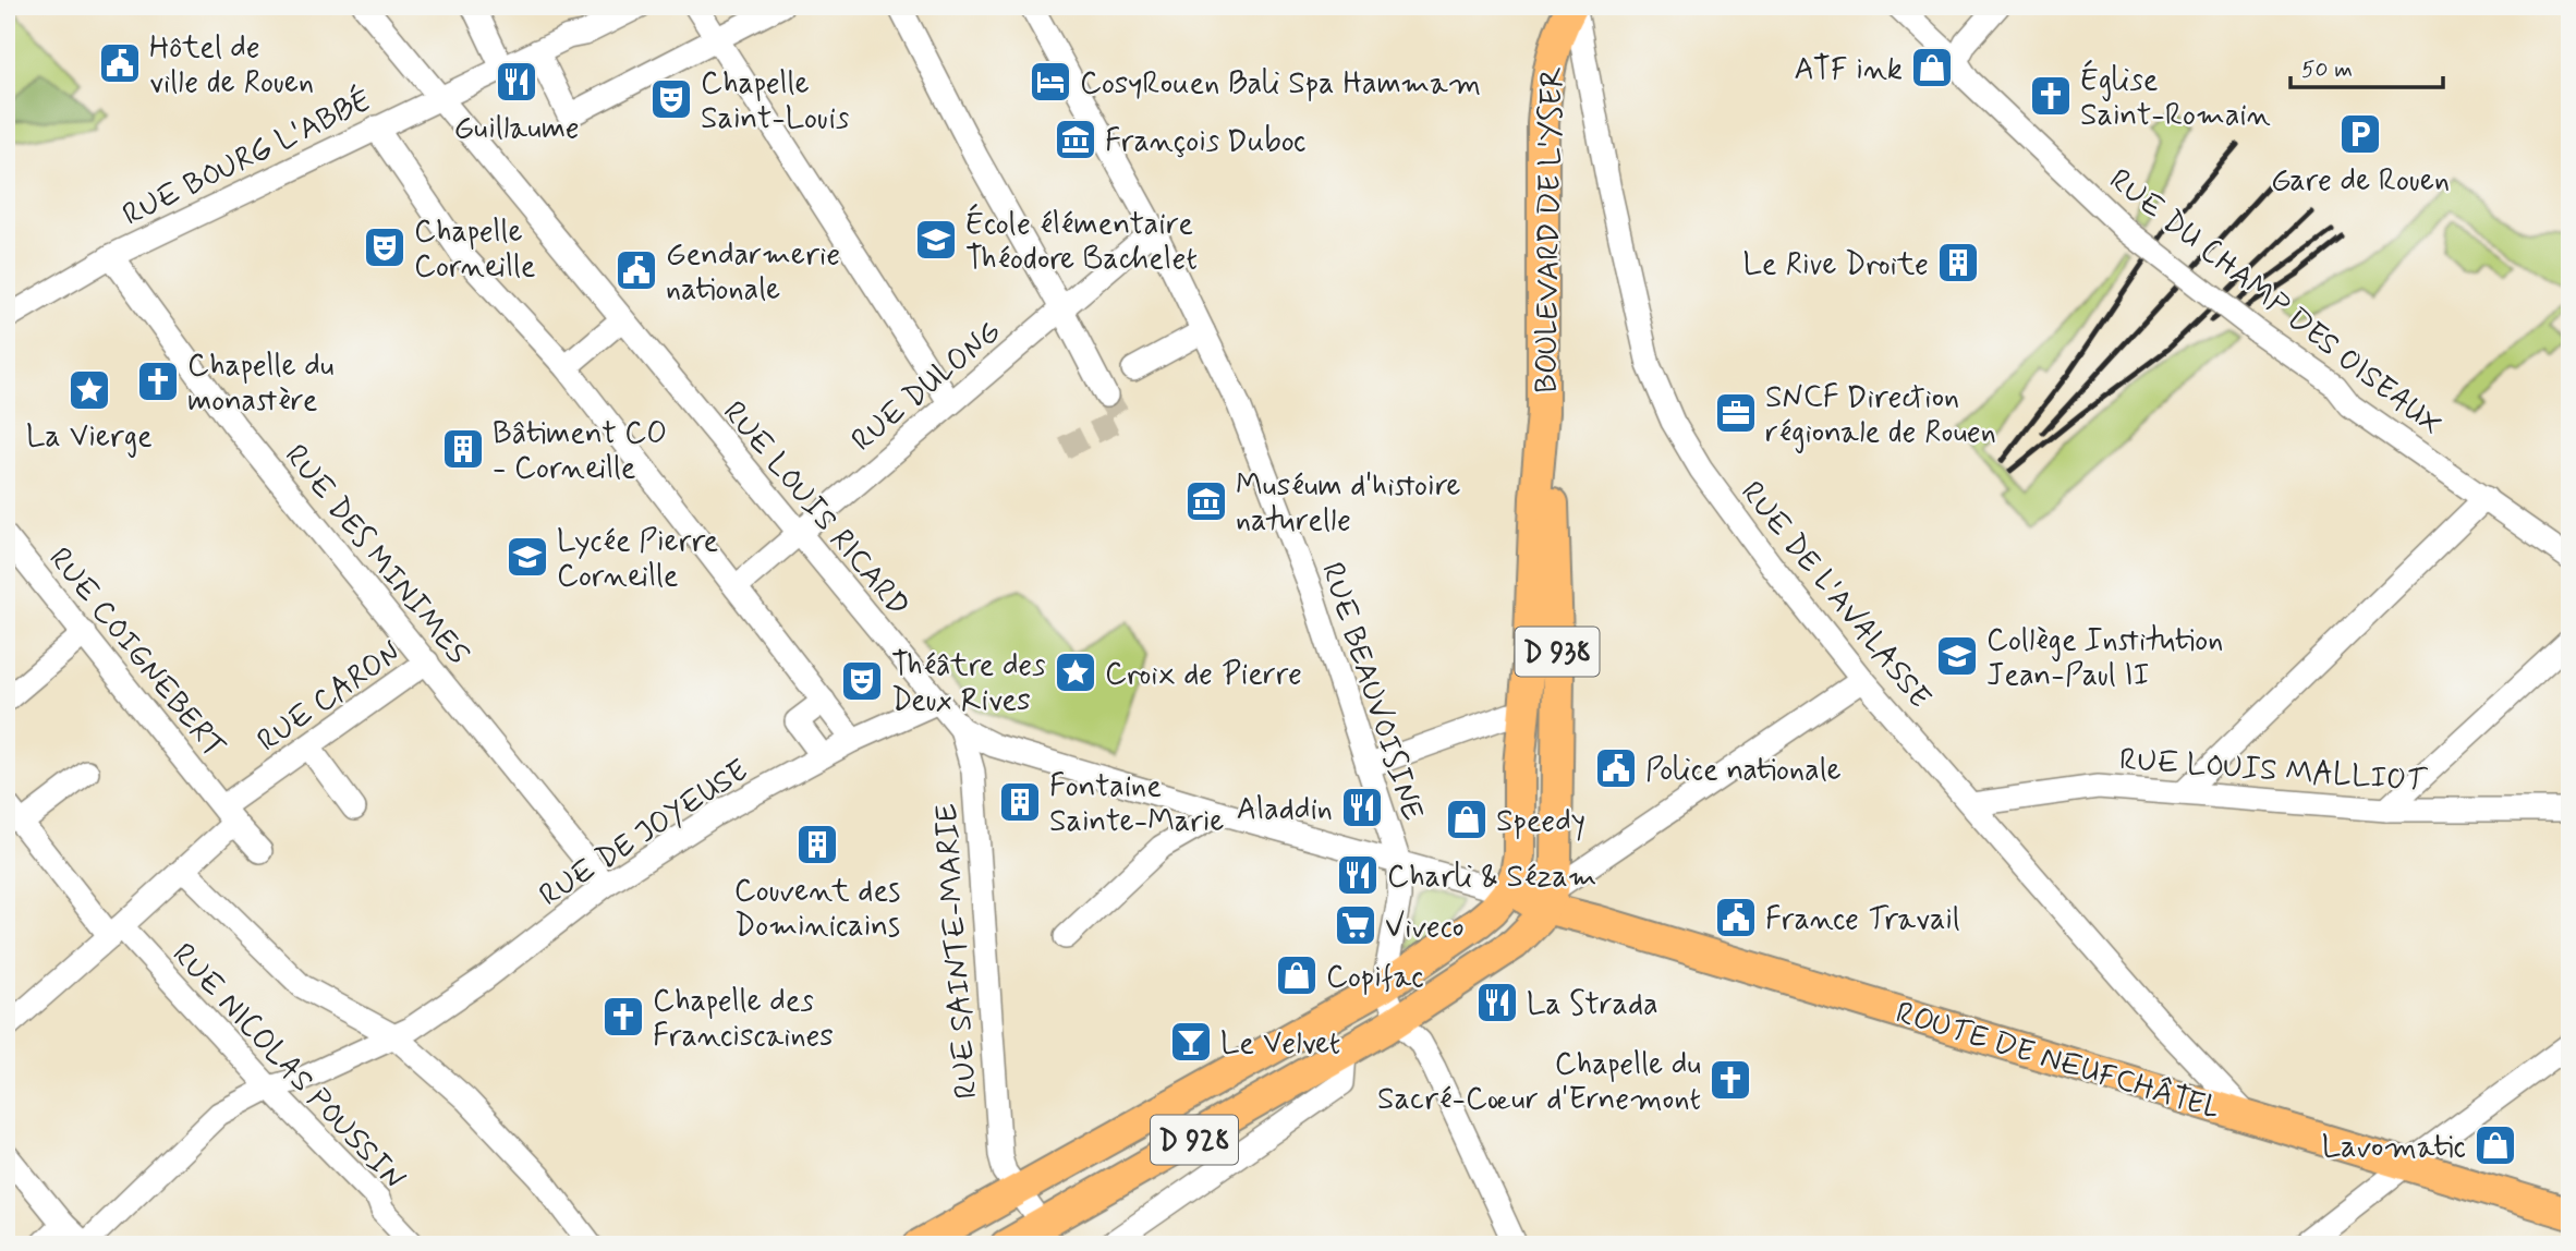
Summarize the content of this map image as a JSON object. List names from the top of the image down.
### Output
{
  "streets": {
    "main road": [
      "BOULEVARD DE L'YSER",
      "D 938",
      "ROUTE DE NEUFCHÂTEL",
      "D 928"
    ],
    "street": [
      "RUE BOURG L'ABBÉ",
      "RUE DU CHAMP DES OISEAUX",
      "RUE DULONG",
      "RUE LOUIS RICARD",
      "RUE DES MINIMES",
      "RUE DE L'AVALASSE",
      "RUE COIGNEBERT",
      "RUE BEAUVOISINE",
      "RUE CARON",
      "RUE LOUIS MALLIOT",
      "RUE DE JOYEUSE",
      "RUE SAINTE-MARIE",
      "RUE NICOLAS POUSSIN"
    ]
  },
  "crossings": [
    ["RUE BOURG L'ABBÉ", "RUE LOUIS RICARD"],
    ["RUE BOURG L'ABBÉ", "RUE DES MINIMES"],
    ["BOULEVARD DE L'YSER", "RUE LOUIS RICARD"],
    ["BOULEVARD DE L'YSER", "RUE DE L'AVALASSE"],
    ["BOULEVARD DE L'YSER", "ROUTE DE NEUFCHÂTEL"],
    ["BOULEVARD DE L'YSER", "D 928"],
    ["RUE DULONG", "RUE LOUIS RICARD"],
    ["RUE DULONG", "RUE BEAUVOISINE"],
    ["RUE LOUIS RICARD", "RUE BEAUVOISINE"],
    ["RUE LOUIS RICARD", "RUE DE JOYEUSE"],
    ["RUE LOUIS RICARD", "RUE SAINTE-MARIE"],
    ["RUE LOUIS RICARD", "ROUTE DE NEUFCHÂTEL"],
    ["RUE LOUIS RICARD", "D 928"],
    ["RUE DES MINIMES", "RUE CARON"],
    ["RUE DES MINIMES", "RUE DE JOYEUSE"],
    ["RUE DE L'AVALASSE", "RUE LOUIS MALLIOT"],
    ["RUE DE L'AVALASSE", "ROUTE DE NEUFCHÂTEL"],
    ["RUE COIGNEBERT", "RUE CARON"],
    ["RUE BEAUVOISINE", "D 928"],
    ["RUE CARON", "RUE NICOLAS POUSSIN"],
    ["RUE DE JOYEUSE", "RUE NICOLAS POUSSIN"],
    ["RUE SAINTE-MARIE", "D 928"],
    ["ROUTE DE NEUFCHÂTEL", "D 928"]
  ],
  "places": {
    "public building": [
      "Hôtel de ville de Rouen",
      "Gendarmerie nationale",
      "Police nationale",
      "France Travail"
    ],
    "shop": [
      "ATF ink",
      "Speedy",
      "Copifac",
      "Lavomatic"
    ],
    "restaurant": [
      "Guillaume",
      "Aladdin",
      "Charli & Sézam",
      "La Strada"
    ],
    "hotel": ["CosyRouen Bali Spa Hammam"],
    "church": [
      "Église Saint-Romain",
      "Chapelle du monastère",
      "Chapelle des Franciscaines",
      "Chapelle du Sacré-Cœur d'Ernemont"
    ],
    "theatre": ["Chapelle Saint-Louis", "Chapelle Corneille", "Théâtre des Deux Rives"],
    "parking": ["Gare de Rouen"],
    "museum": ["François Duboc", "Muséum d'histoire naturelle"],
    "school or university": ["École élémentaire Théodore Bachelet", "Lycée Pierre Corneille", "Collège Institution Jean-Paul II"],
    "building": [
      "Le Rive Droite",
      "Bâtiment CO - Corneille",
      "Fontaine Sainte-Marie",
      "Couvent des Dominicains"
    ],
    "place": ["La Vierge", "Croix de Pierre"],
    "office": ["SNCF Direction régionale de Rouen"],
    "supermarket": ["Viveco"],
    "bar": ["Le Velvet"]
  },
  "scale_bar": "50 m"
}
